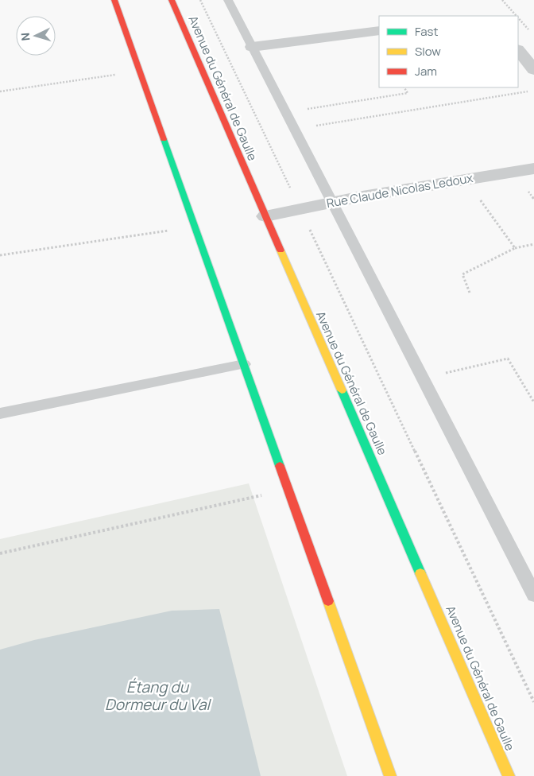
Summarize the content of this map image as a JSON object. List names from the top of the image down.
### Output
{
  "streets": {
    "street": ["Avenue du Général de Gaulle", "Rue Claude Nicolas Ledoux"]
  },
  "crossings": [
    ["Avenue du Général de Gaulle", "Rue Claude Nicolas Ledoux"]
  ],
  "water": ["Étang du Dormeur du Val"],
  "legend": ["Fast", "Slow", "Jam"],
  "north": "left"
}
